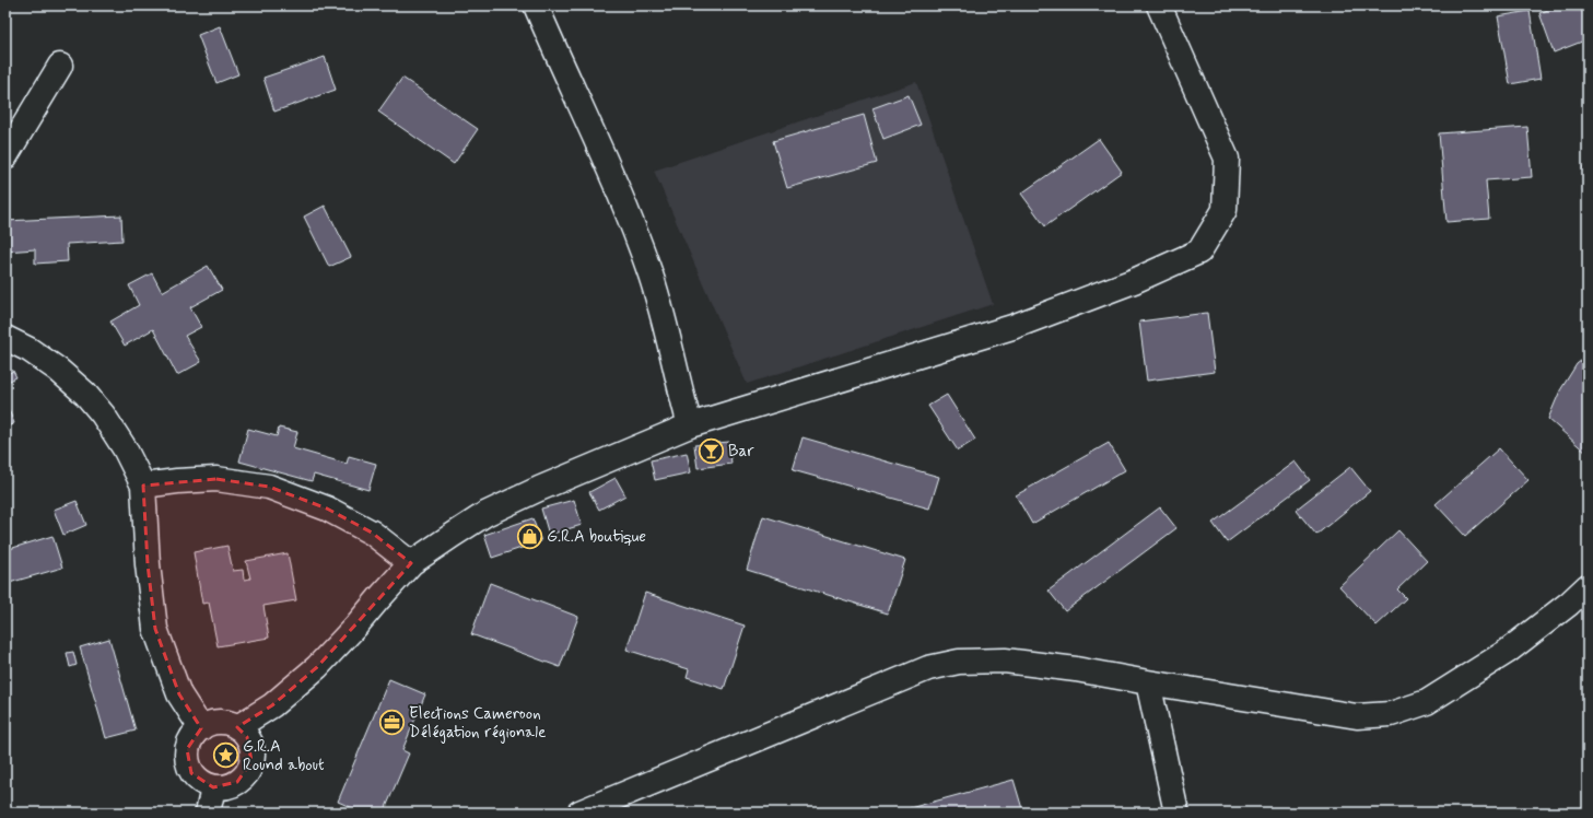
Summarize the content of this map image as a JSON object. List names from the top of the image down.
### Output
{
  "places": {
    "bar": ["Bar"],
    "shop": ["G.R.A boutique"],
    "office": ["Elections Cameroon Délégation régionale"],
    "place": ["G.R.A Round about"]
  }
}
